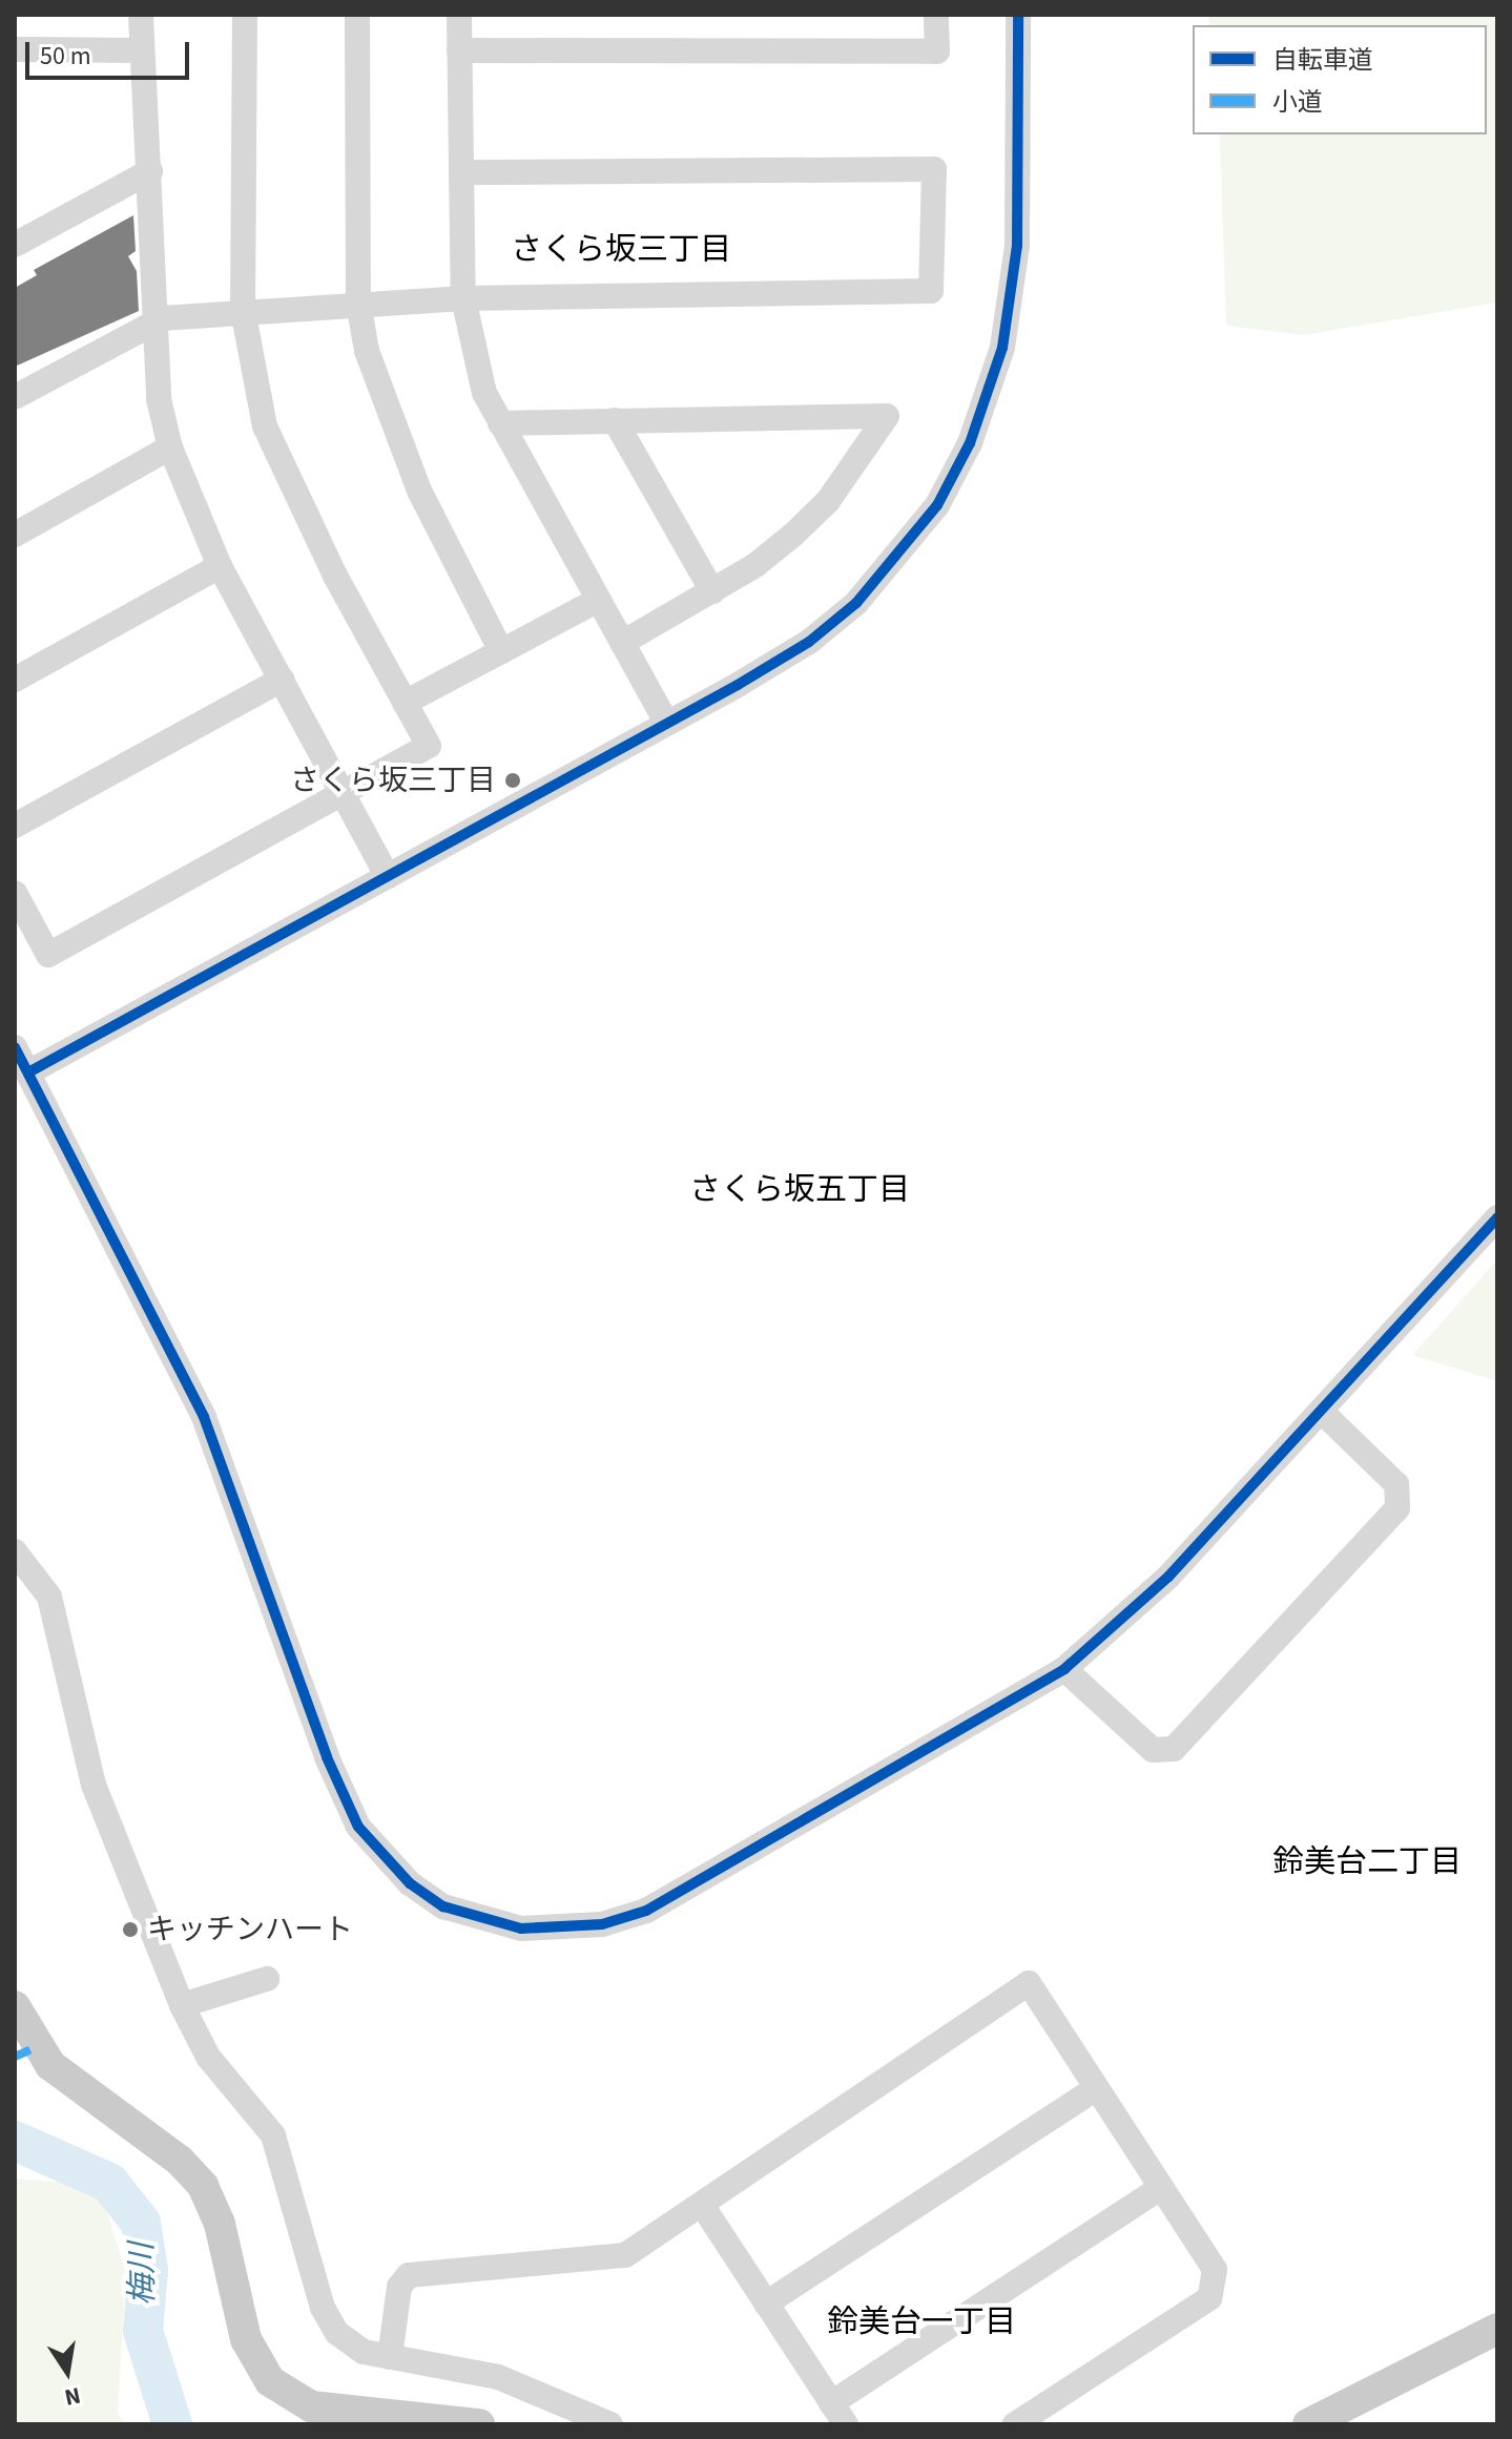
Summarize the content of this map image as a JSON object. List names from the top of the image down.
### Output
{
  "districts": [
    "さくら坂三丁目",
    "さくら坂五丁目",
    "鈴美台二丁目",
    "鈴美台一丁目"
  ],
  "water": ["梅川"],
  "places": ["さくら坂三丁目", "キッチンハート"],
  "legend": ["自転車道", "小道"],
  "scale_bar": "50 m",
  "north": "bottom"
}
